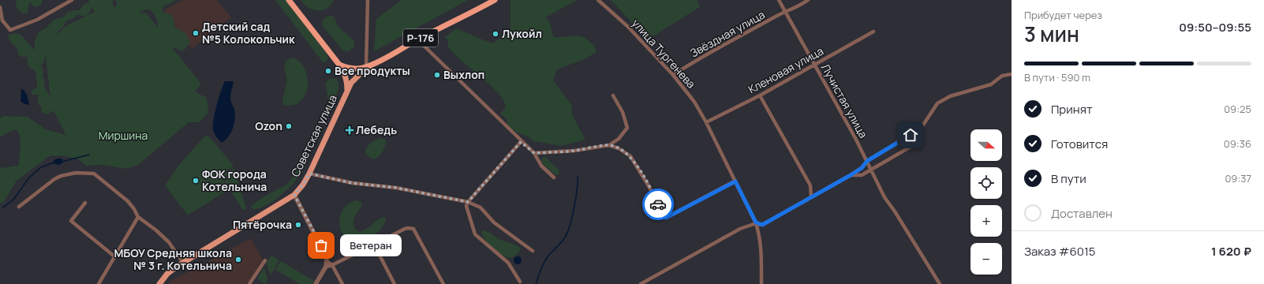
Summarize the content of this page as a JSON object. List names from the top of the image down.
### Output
{
  "streets": {
    "highway": ["Р-176"],
    "main road": ["Советская улица"],
    "street": [
      "Звёздная улица",
      "улица Тургенева",
      "Кленовая улица",
      "Лучистая улица"
    ]
  },
  "crossings": [
    ["Звёздная улица", "улица Тургенева"],
    ["Звёздная улица", "Лучистая улица"],
    ["Р-176", "Советская улица"],
    ["улица Тургенева", "Кленовая улица"],
    ["Кленовая улица", "Лучистая улица"]
  ],
  "parks": ["Миршина"],
  "places": {
    "other": [
      "Детский сад №5 Колокольчик",
      "Лукойл",
      "Все продукты",
      "Выхлоп",
      "Ozon",
      "ФОК города Котельнича",
      "Пятёрочка",
      "Ветеран",
      "МБОУ Средняя школа № 3 г. Котельнича"
    ],
    "health": ["Лебедь"]
  },
  "north": "right",
  "page": {
    "heading": ["3 мин", "Прибудет через", "09:50–09:55"],
    "panel": ["Заказ #6015", "1 620 ₽"],
    "bar": "В пути · 590 m",
    "list": [
      ["Принят", "09:25"],
      ["Готовится", "09:36"],
      ["В пути", "09:37"],
      "Доставлен"
    ],
    "map_buttons": ["+", "−"],
    "bubble": "Ветеран"
  }
}
